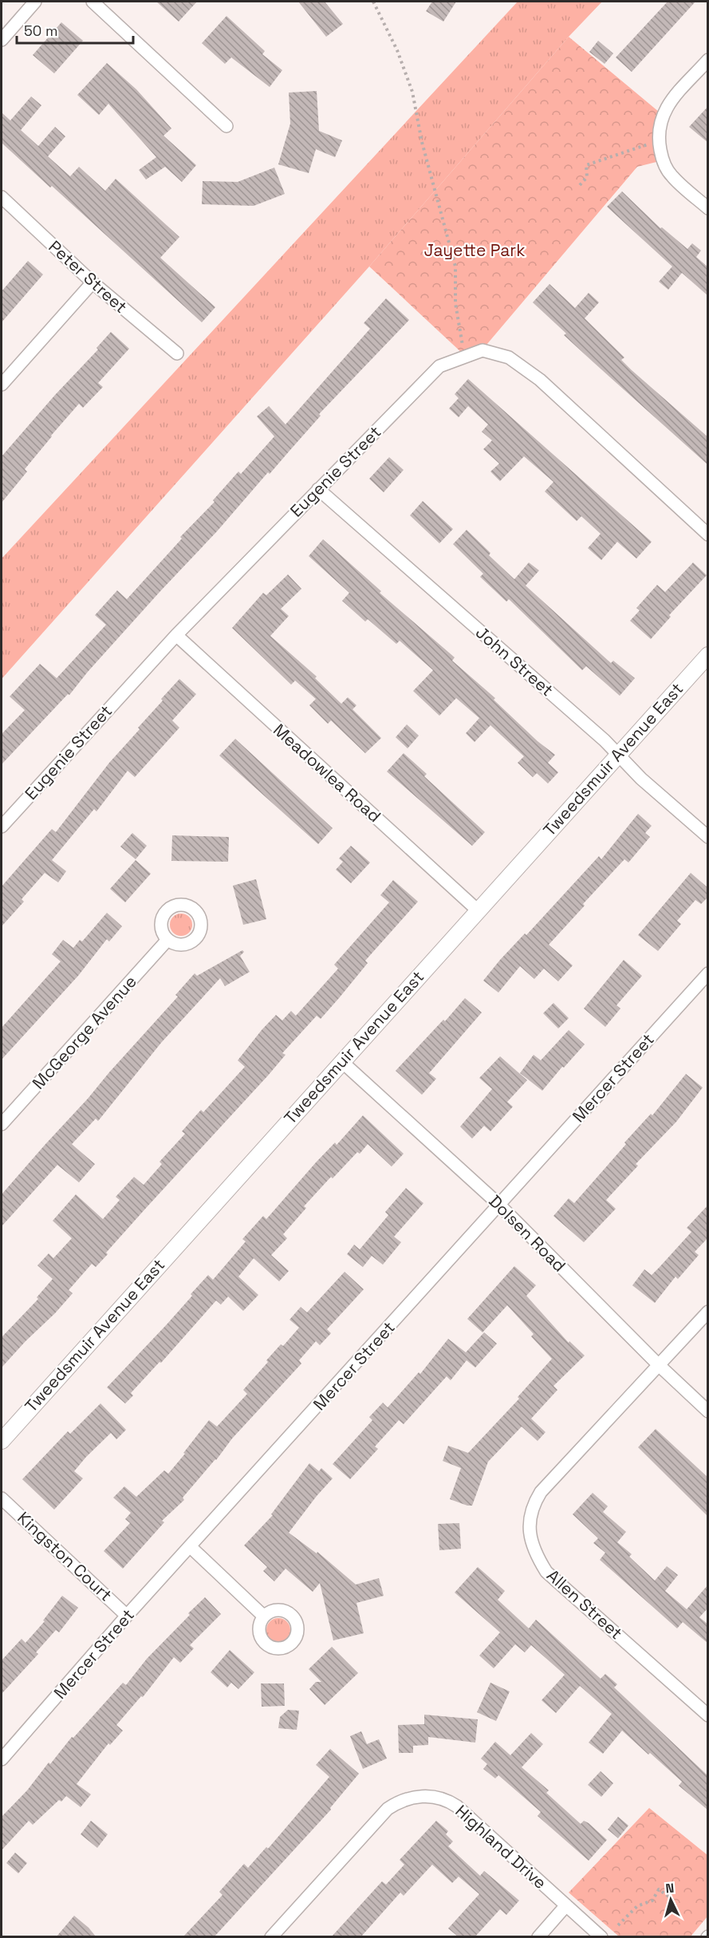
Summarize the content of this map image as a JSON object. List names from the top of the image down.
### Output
{
  "streets": {
    "street": [
      "Peter Street",
      "Eugenie Street",
      "John Street",
      "Tweedsmuir Avenue East",
      "Meadowlea Road",
      "McGeorge Avenue",
      "Mercer Street",
      "Dolsen Road",
      "Kingston Court",
      "Allen Street",
      "Highland Drive"
    ]
  },
  "crossings": [
    ["Eugenie Street", "John Street"],
    ["Eugenie Street", "Meadowlea Road"],
    ["John Street", "Tweedsmuir Avenue East"],
    ["Tweedsmuir Avenue East", "Meadowlea Road"],
    ["Tweedsmuir Avenue East", "Dolsen Road"],
    ["Mercer Street", "Dolsen Road"],
    ["Mercer Street", "Kingston Court"],
    ["Dolsen Road", "Allen Street"]
  ],
  "parks": ["Jayette Park"],
  "scale_bar": "50 m",
  "north": "top"
}
